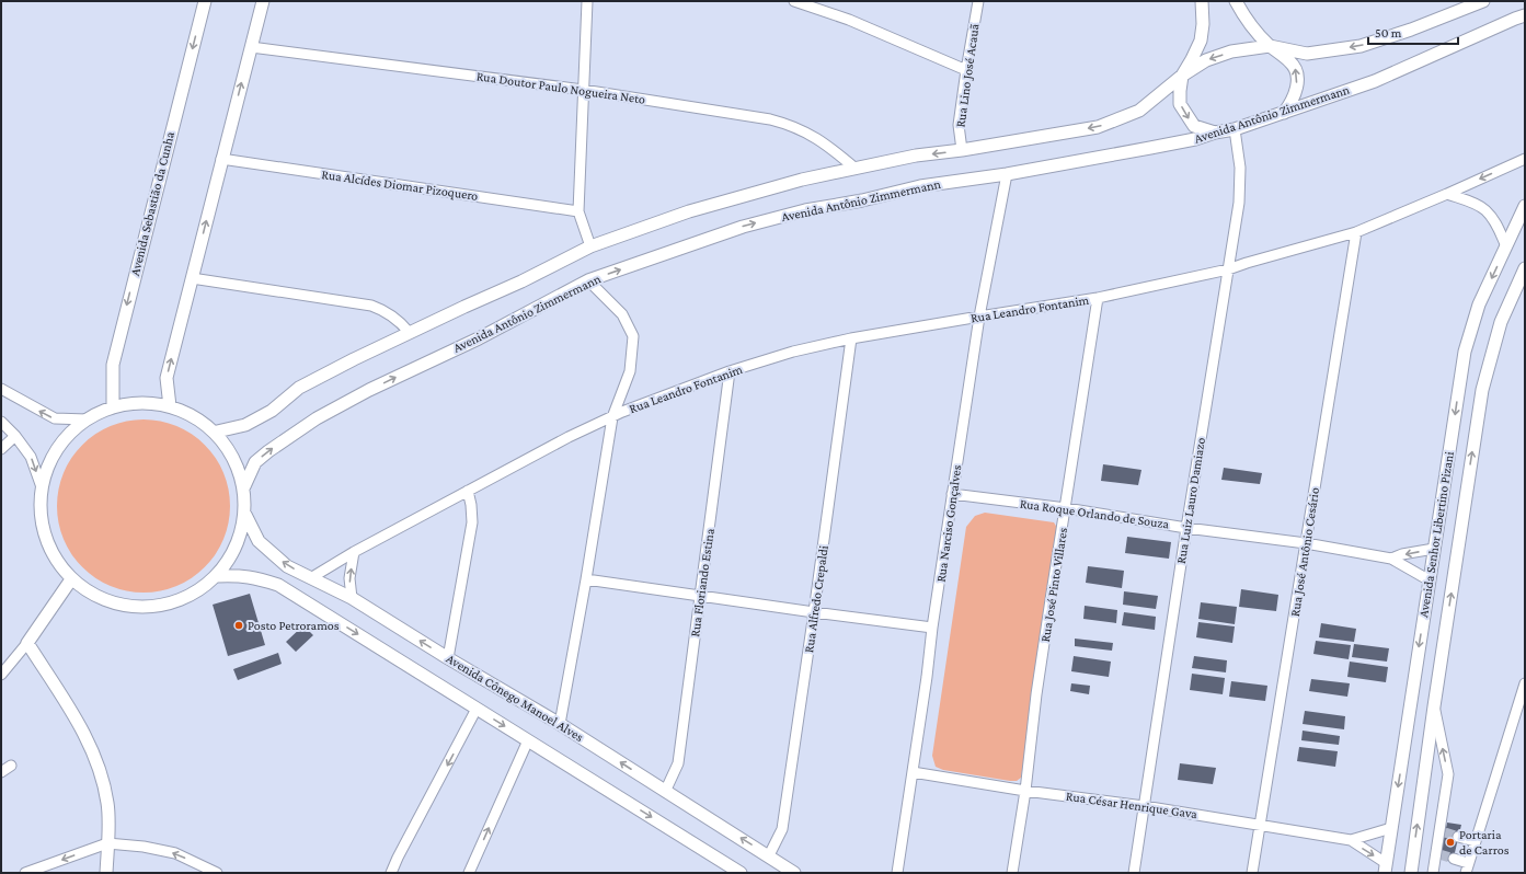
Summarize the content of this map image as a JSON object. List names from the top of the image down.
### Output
{
  "streets": {
    "street": [
      "Rua Lino José Acauã",
      "Rua Doutor Paulo Nogueira Neto",
      "Avenida Antônio Zimmermann",
      "Rua Alcídes Diomar Pizoquero",
      "Avenida Sebastião da Cunha",
      "Rua Leandro Fontanim",
      "Rua Luiz Lauro Damiazo",
      "Rua Roque Orlando de Souza",
      "Rua Narciso Gonçalves",
      "Avenida Senhor Libertino Pizani",
      "Rua José Antônio Cesário",
      "Rua Floriando Estina",
      "Rua José Pinto Villares",
      "Rua Alfredo Crepaldi",
      "Avenida Cônego Manoel Alves",
      "Rua César Henrique Gava"
    ]
  },
  "crossings": [
    ["Avenida Antônio Zimmermann", "Rua Leandro Fontanim"],
    ["Avenida Antônio Zimmermann", "Rua Luiz Lauro Damiazo"],
    ["Avenida Antônio Zimmermann", "Rua Narciso Gonçalves"],
    ["Rua Leandro Fontanim", "Rua Luiz Lauro Damiazo"],
    ["Rua Leandro Fontanim", "Rua Narciso Gonçalves"],
    ["Rua Leandro Fontanim", "Rua José Antônio Cesário"],
    ["Rua Leandro Fontanim", "Rua Floriando Estina"],
    ["Rua Leandro Fontanim", "Rua José Pinto Villares"],
    ["Rua Leandro Fontanim", "Rua Alfredo Crepaldi"],
    ["Rua Leandro Fontanim", "Avenida Cônego Manoel Alves"],
    ["Rua Luiz Lauro Damiazo", "Rua Roque Orlando de Souza"],
    ["Rua Luiz Lauro Damiazo", "Rua César Henrique Gava"],
    ["Rua Roque Orlando de Souza", "Rua Narciso Gonçalves"],
    ["Rua Roque Orlando de Souza", "Avenida Senhor Libertino Pizani"],
    ["Rua Roque Orlando de Souza", "Rua José Antônio Cesário"],
    ["Rua Roque Orlando de Souza", "Rua José Pinto Villares"],
    ["Rua Narciso Gonçalves", "Rua César Henrique Gava"],
    ["Avenida Senhor Libertino Pizani", "Rua César Henrique Gava"],
    ["Rua José Antônio Cesário", "Rua César Henrique Gava"],
    ["Rua Floriando Estina", "Avenida Cônego Manoel Alves"],
    ["Rua José Pinto Villares", "Rua César Henrique Gava"],
    ["Rua Alfredo Crepaldi", "Avenida Cônego Manoel Alves"]
  ],
  "places": ["Posto Petroramos", "Portaria de Carros"],
  "scale_bar": "50 m"
}
